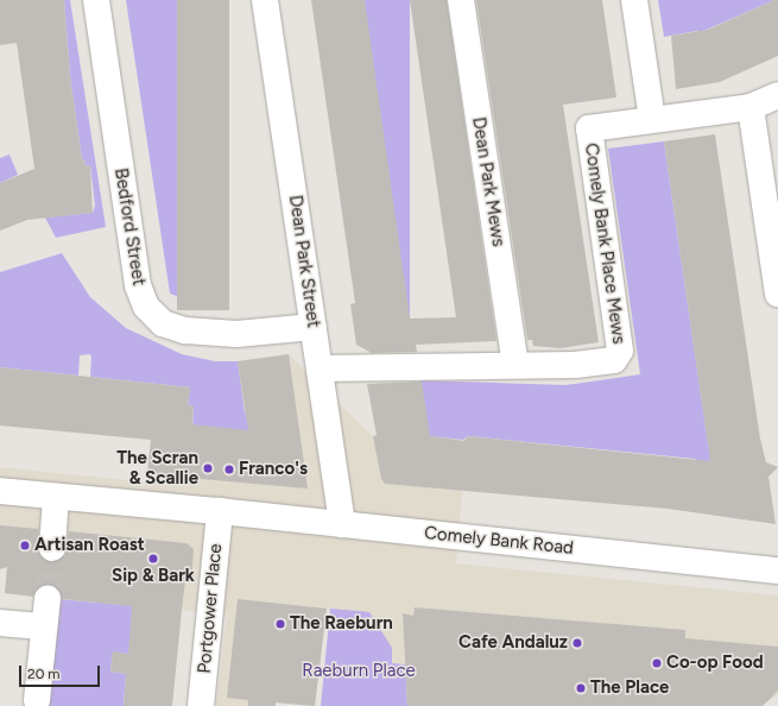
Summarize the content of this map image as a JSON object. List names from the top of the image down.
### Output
{
  "streets": {
    "street": [
      "Dean Park Mews",
      "Bedford Street",
      "Comely Bank Place Mews",
      "Dean Park Street",
      "Comely Bank Road",
      "Portgower Place"
    ]
  },
  "crossings": [
    ["Dean Park Mews", "Comely Bank Place Mews"],
    ["Bedford Street", "Dean Park Street"],
    ["Dean Park Street", "Comely Bank Road"],
    ["Comely Bank Road", "Portgower Place"]
  ],
  "parks": ["Raeburn Place"],
  "places": [
    "The Scran & Scallie",
    "Franco's",
    "Artisan Roast",
    "Sip & Bark",
    "The Raeburn",
    "Cafe Andaluz",
    "Co-op Food",
    "The Place"
  ],
  "scale_bar": "20 m"
}
